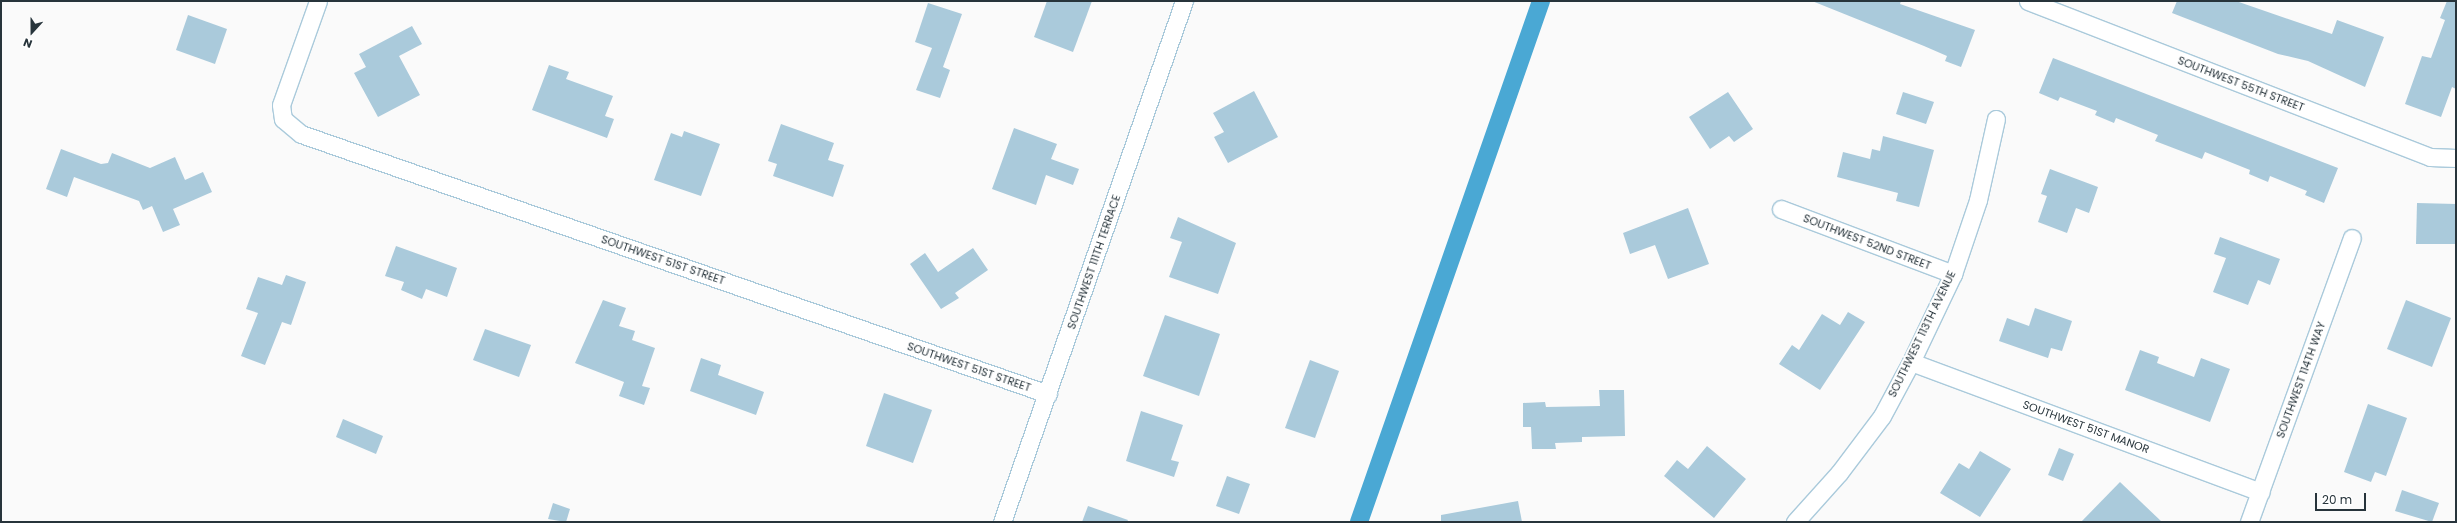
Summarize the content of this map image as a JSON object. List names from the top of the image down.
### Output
{
  "streets": {
    "street": [
      "SOUTHWEST 55TH STREET",
      "SOUTHWEST 52ND STREET",
      "SOUTHWEST 51ST STREET",
      "SOUTHWEST 111TH TERRACE",
      "SOUTHWEST 113TH AVENUE",
      "SOUTHWEST 114TH WAY",
      "SOUTHWEST 51ST MANOR"
    ]
  },
  "crossings": [
    ["SOUTHWEST 52ND STREET", "SOUTHWEST 113TH AVENUE"],
    ["SOUTHWEST 51ST STREET", "SOUTHWEST 111TH TERRACE"],
    ["SOUTHWEST 113TH AVENUE", "SOUTHWEST 51ST MANOR"],
    ["SOUTHWEST 114TH WAY", "SOUTHWEST 51ST MANOR"]
  ],
  "scale_bar": "20 m",
  "north": "bottom"
}
